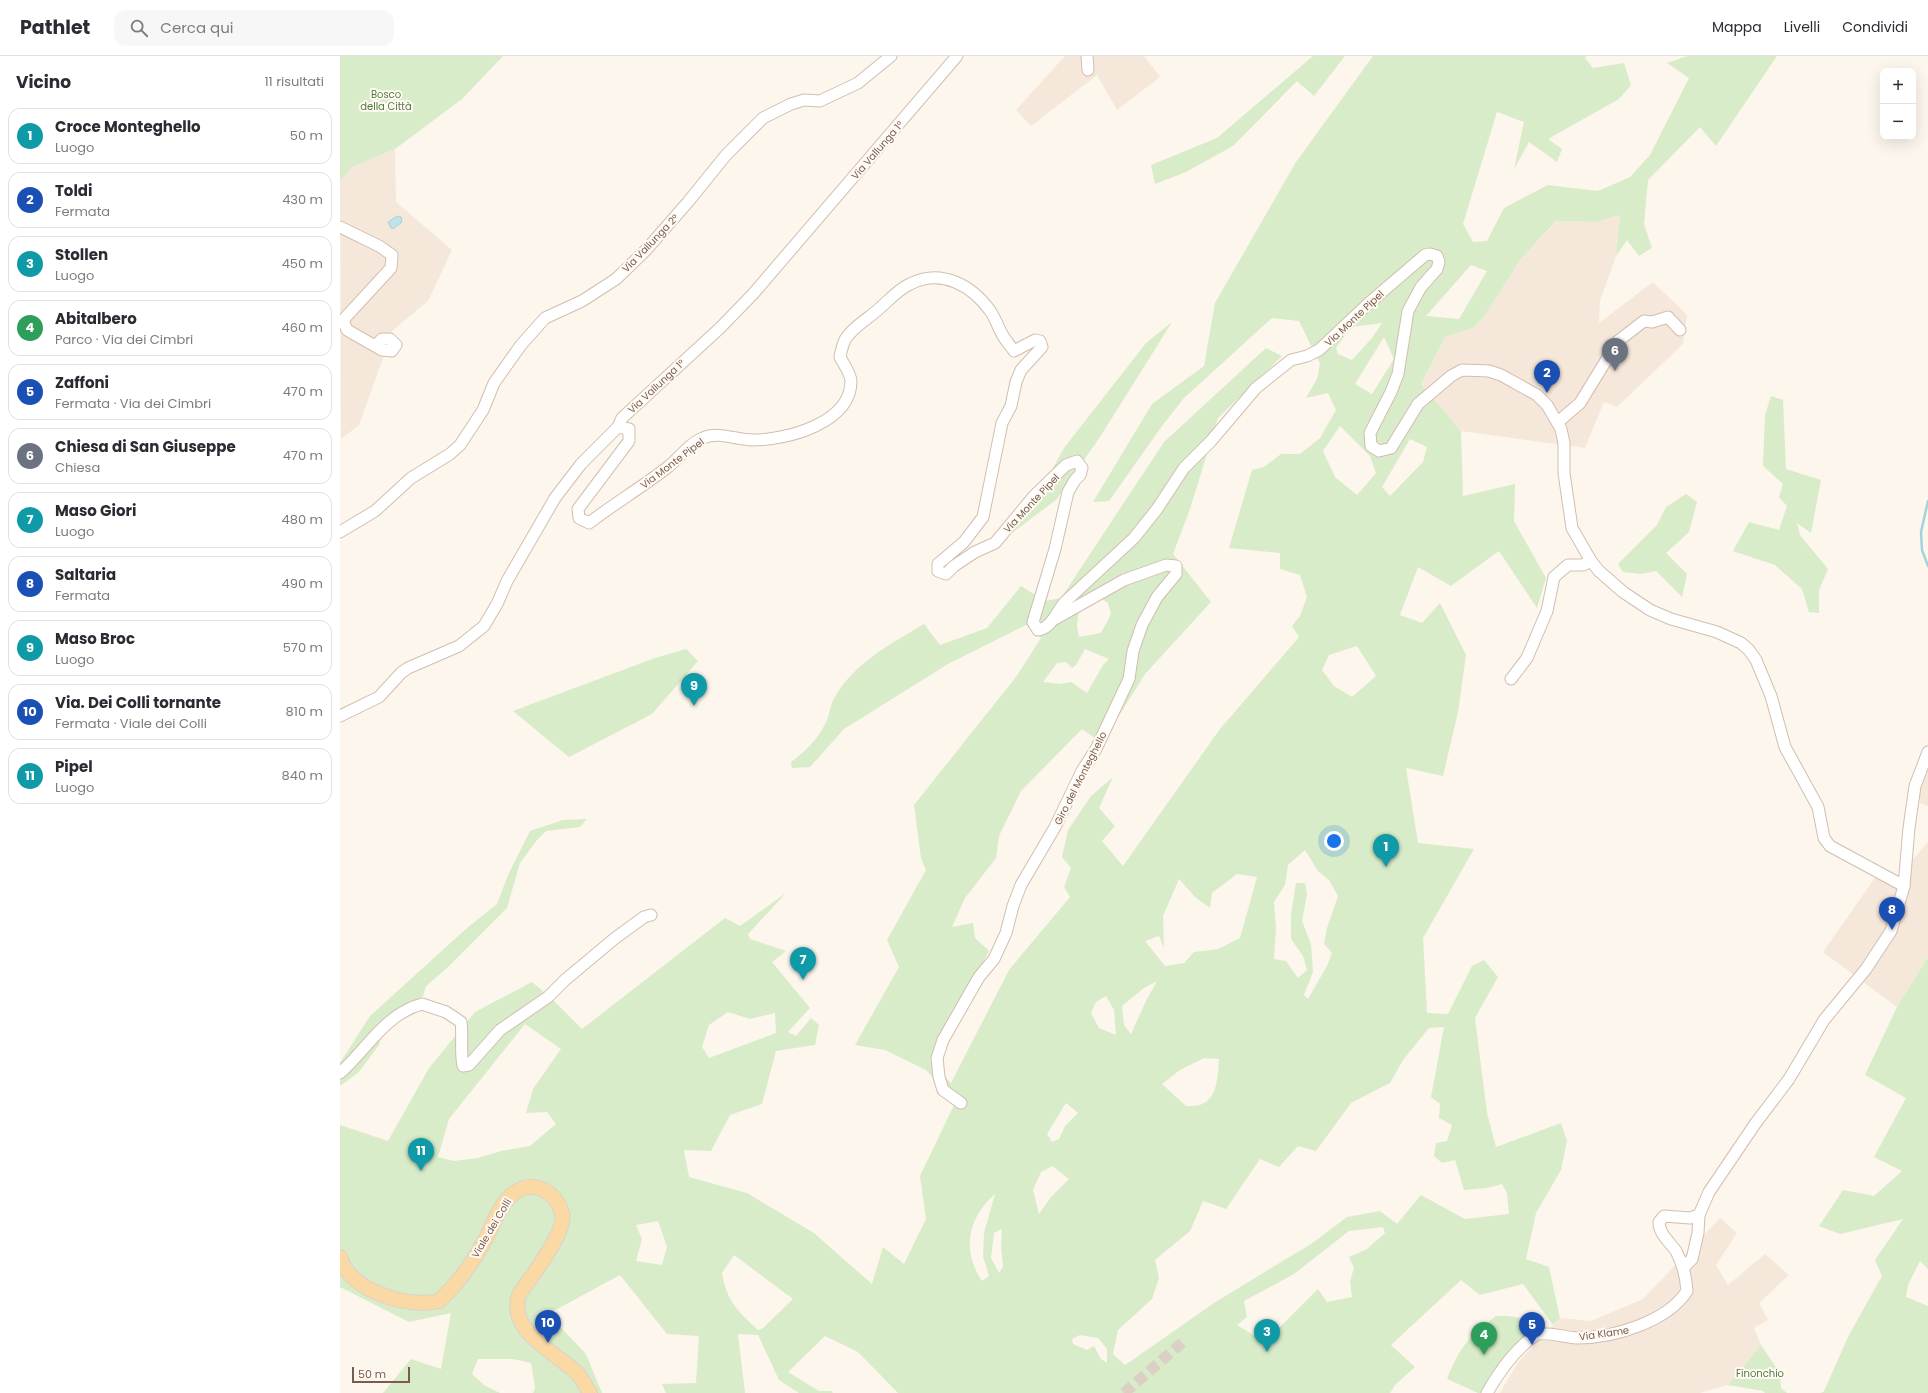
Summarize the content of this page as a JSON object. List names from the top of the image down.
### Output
{
  "streets": {
    "main road": ["Viale dei Colli"],
    "street": [
      "Via Vallunga 1°",
      "Via Vallunga 2°",
      "Via Monte Pipel",
      "Giro del Monteghello",
      "Via Klame"
    ]
  },
  "crossings": [
    ["Via Vallunga 1°", "Via Monte Pipel"],
    ["Via Monte Pipel", "Giro del Monteghello"]
  ],
  "parks": ["Bosco della Città", "Finonchio"],
  "scale_bar": "50 m",
  "page": {
    "header": "Pathlet",
    "search": "Cerca qui",
    "nav": ["Mappa", "Livelli", "Condividi"],
    "heading": ["Vicino", "11 risultati"],
    "map_buttons": ["+", "−"],
    "list": [
      {
        "mark": "1",
        "name": "Croce Monteghello",
        "note": "Luogo",
        "value": "50 m"
      },
      {
        "mark": "2",
        "name": "Toldi",
        "note": "Fermata",
        "value": "430 m"
      },
      {
        "mark": "3",
        "name": "Stollen",
        "note": "Luogo",
        "value": "450 m"
      },
      {
        "mark": "4",
        "name": "Abitalbero",
        "note": "Parco · Via dei Cimbri",
        "value": "460 m"
      },
      {
        "mark": "5",
        "name": "Zaffoni",
        "note": "Fermata · Via dei Cimbri",
        "value": "470 m"
      },
      {
        "mark": "6",
        "name": "Chiesa di San Giuseppe",
        "note": "Chiesa",
        "value": "470 m"
      },
      {
        "mark": "7",
        "name": "Maso Giori",
        "note": "Luogo",
        "value": "480 m"
      },
      {
        "mark": "8",
        "name": "Saltaria",
        "note": "Fermata",
        "value": "490 m"
      },
      {
        "mark": "9",
        "name": "Maso Broc",
        "note": "Luogo",
        "value": "570 m"
      },
      {
        "mark": "10",
        "name": "Via. Dei Colli tornante",
        "note": "Fermata · Viale dei Colli",
        "value": "810 m"
      },
      {
        "mark": "11",
        "name": "Pipel",
        "note": "Luogo",
        "value": "840 m"
      }
    ],
    "pins": [
      "6",
      "2",
      "9",
      "1",
      "8",
      "7",
      "11",
      "10",
      "5",
      "3",
      "4"
    ],
    "scale": "50 m"
  }
}
